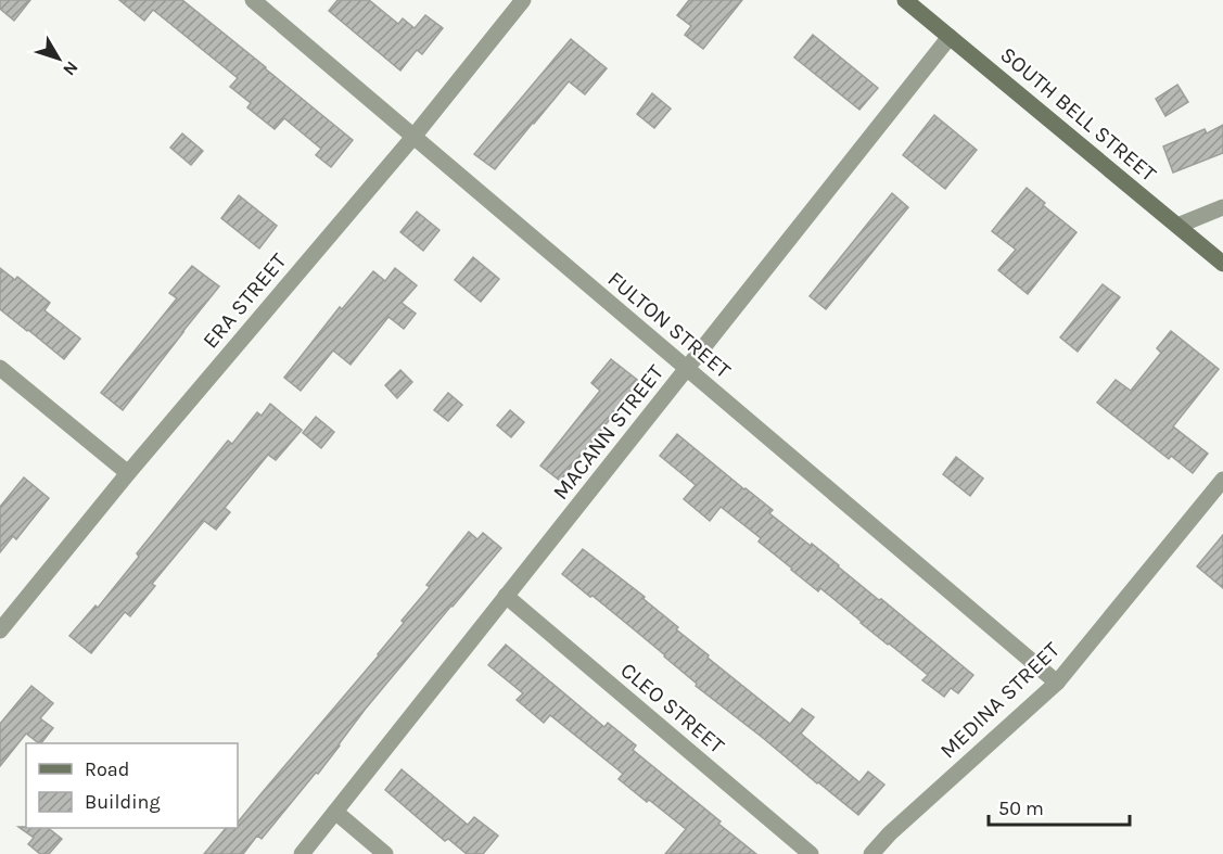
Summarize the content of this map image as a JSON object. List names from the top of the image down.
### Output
{
  "streets": {
    "main road": ["SOUTH BELL STREET"],
    "street": [
      "ERA STREET",
      "FULTON STREET",
      "MACANN STREET",
      "MEDINA STREET",
      "CLEO STREET"
    ]
  },
  "crossings": [
    ["SOUTH BELL STREET", "MACANN STREET"],
    ["ERA STREET", "FULTON STREET"],
    ["FULTON STREET", "MACANN STREET"],
    ["FULTON STREET", "MEDINA STREET"],
    ["MACANN STREET", "CLEO STREET"]
  ],
  "legend": ["Road", "Building"],
  "scale_bar": "50 m",
  "north": "bottom right"
}
